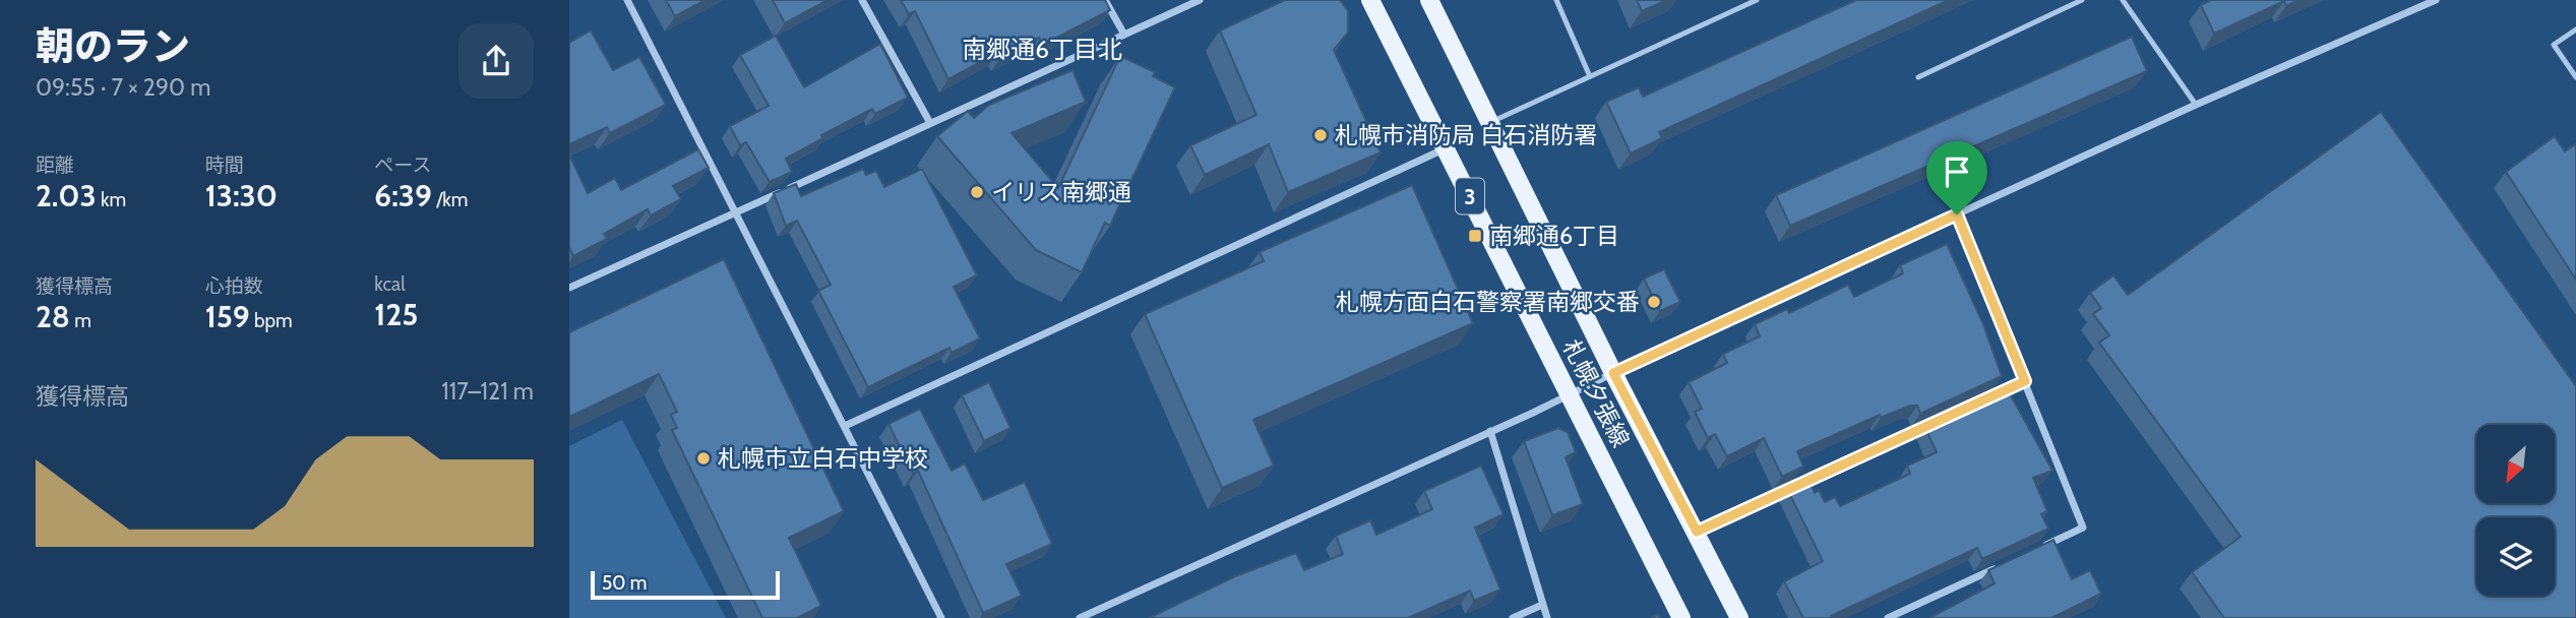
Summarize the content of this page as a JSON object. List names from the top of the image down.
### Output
{
  "streets": {
    "main road": ["3", "札幌夕張線"]
  },
  "districts": ["南郷通6丁目北"],
  "places": {
    "other": [
      "札幌市消防局 白石消防署",
      "イリス南郷通",
      "札幌方面白石警察署南郷交番",
      "札幌市立白石中学校"
    ],
    "transit": ["南郷通6丁目"]
  },
  "scale_bar": "50 m",
  "north": "bottom left",
  "page": {
    "heading": ["朝のラン", "09:55 · 7 × 290 m"],
    "stats": [
      ["距離", "2.03 km"],
      ["時間", "13:30"],
      ["ペース", "6:39 /km"],
      ["獲得標高", "28 m"],
      ["心拍数", "159 bpm"],
      ["kcal", "125"]
    ],
    "chart": ["獲得標高", "117–121 m"],
    "scale": "50 m"
  }
}
